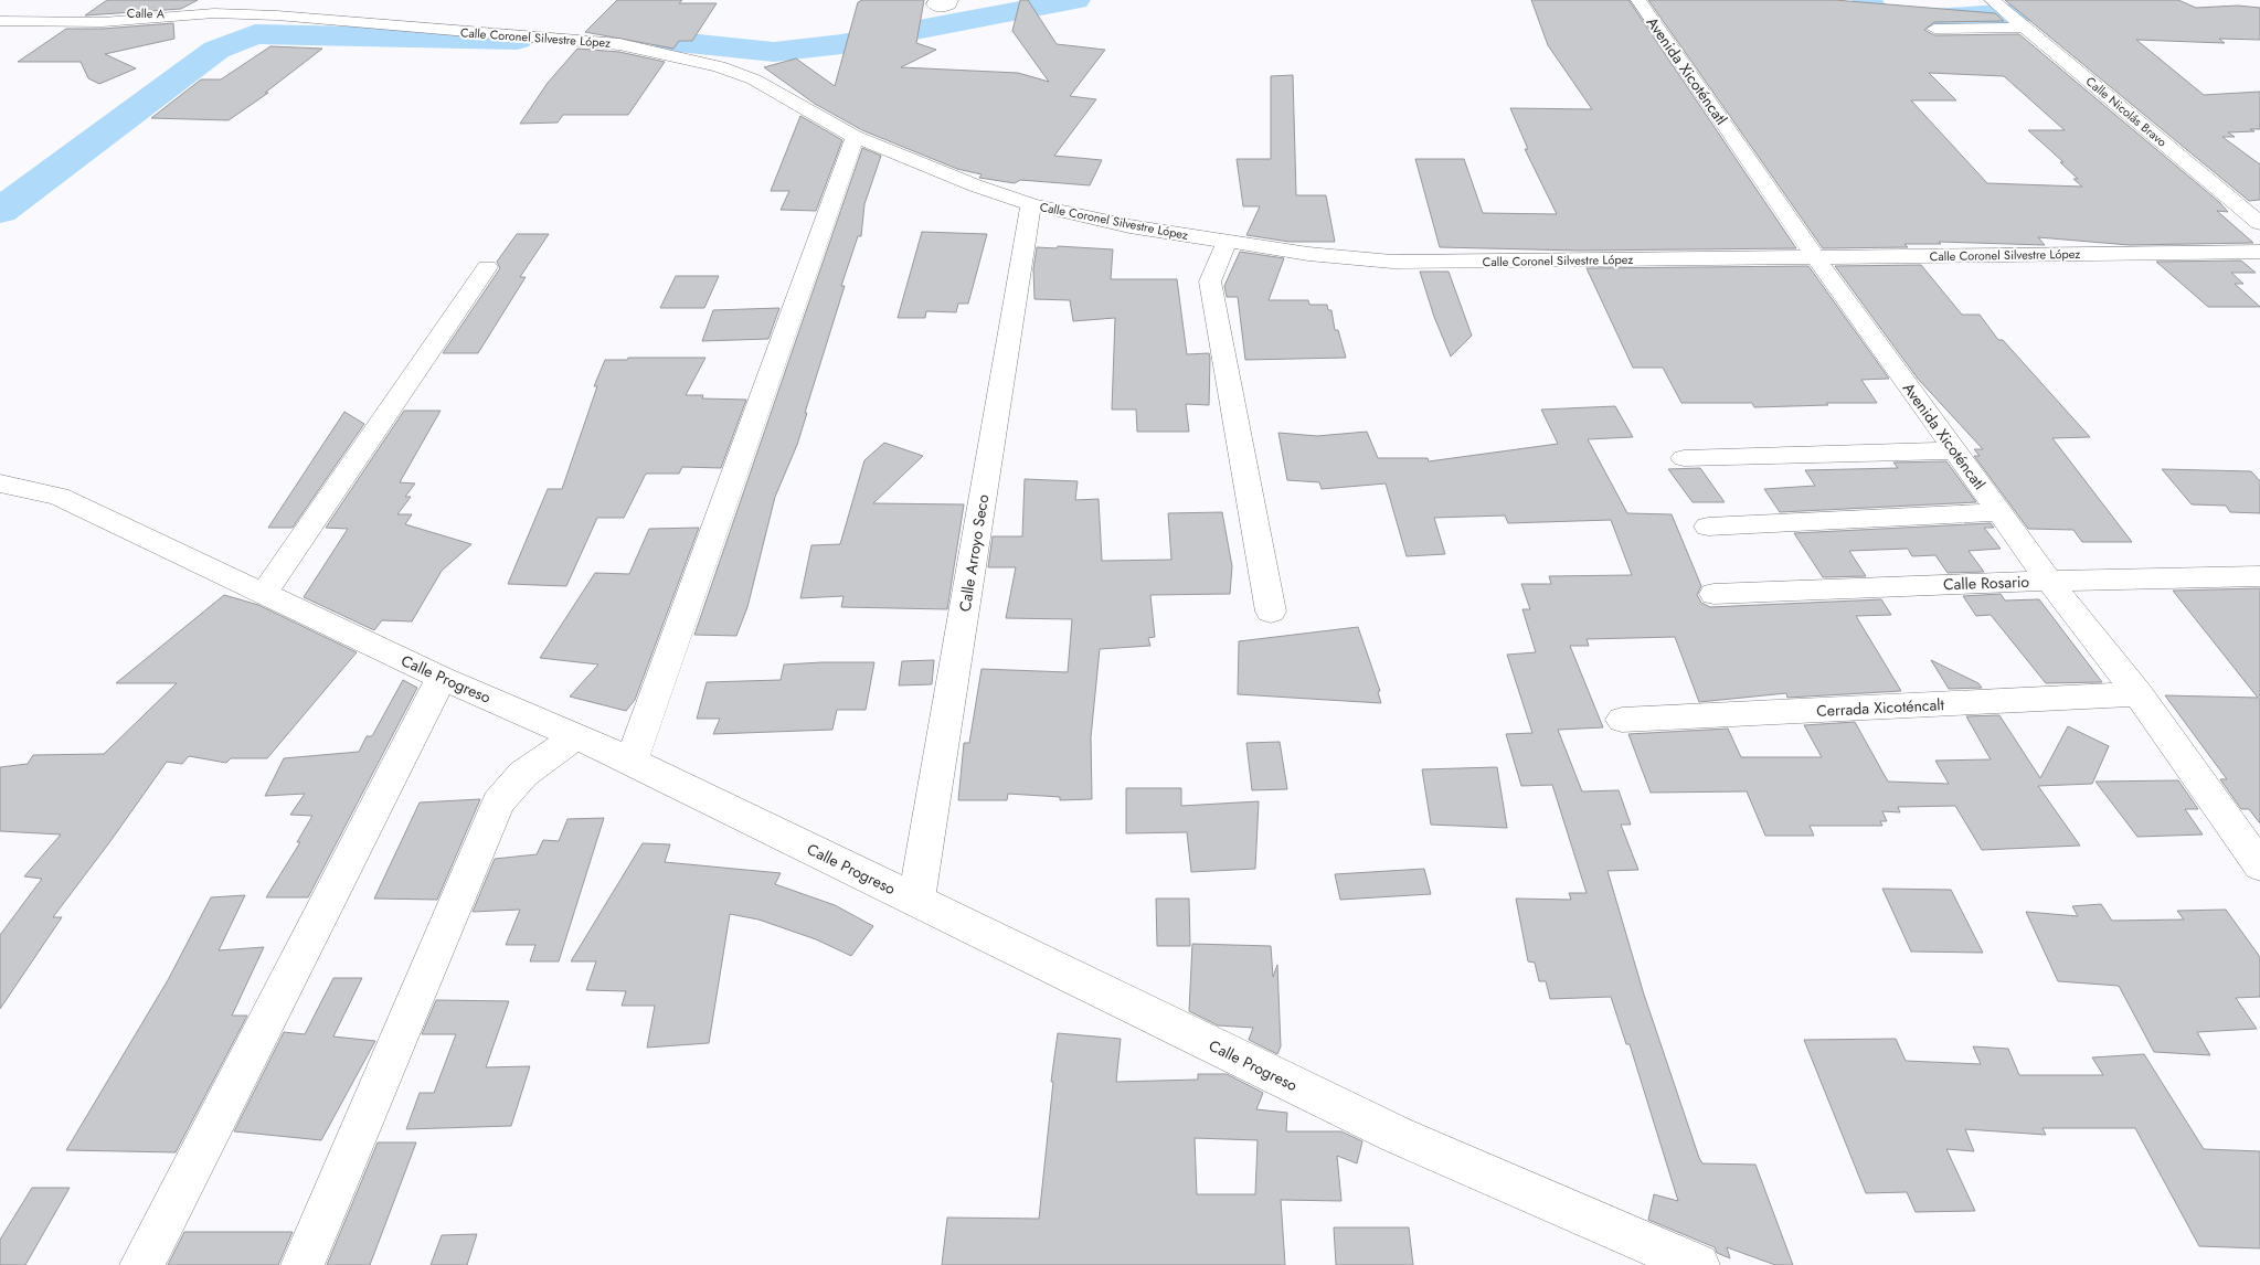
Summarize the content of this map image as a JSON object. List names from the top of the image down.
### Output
{
  "streets": {
    "street": [
      "Calle A",
      "Calle Coronel Silvestre López",
      "Avenida Xicoténcatl",
      "Calle Nicolás Bravo",
      "Calle Arroyo Seco",
      "Calle Rosario",
      "Calle Progreso",
      "Cerrada Xicoténcalt"
    ]
  },
  "crossings": [
    ["Calle A", "Calle Coronel Silvestre López"],
    ["Calle Coronel Silvestre López", "Avenida Xicoténcatl"],
    ["Calle Coronel Silvestre López", "Calle Arroyo Seco"],
    ["Avenida Xicoténcatl", "Calle Rosario"],
    ["Avenida Xicoténcatl", "Cerrada Xicoténcalt"],
    ["Calle Arroyo Seco", "Calle Progreso"]
  ]
}
